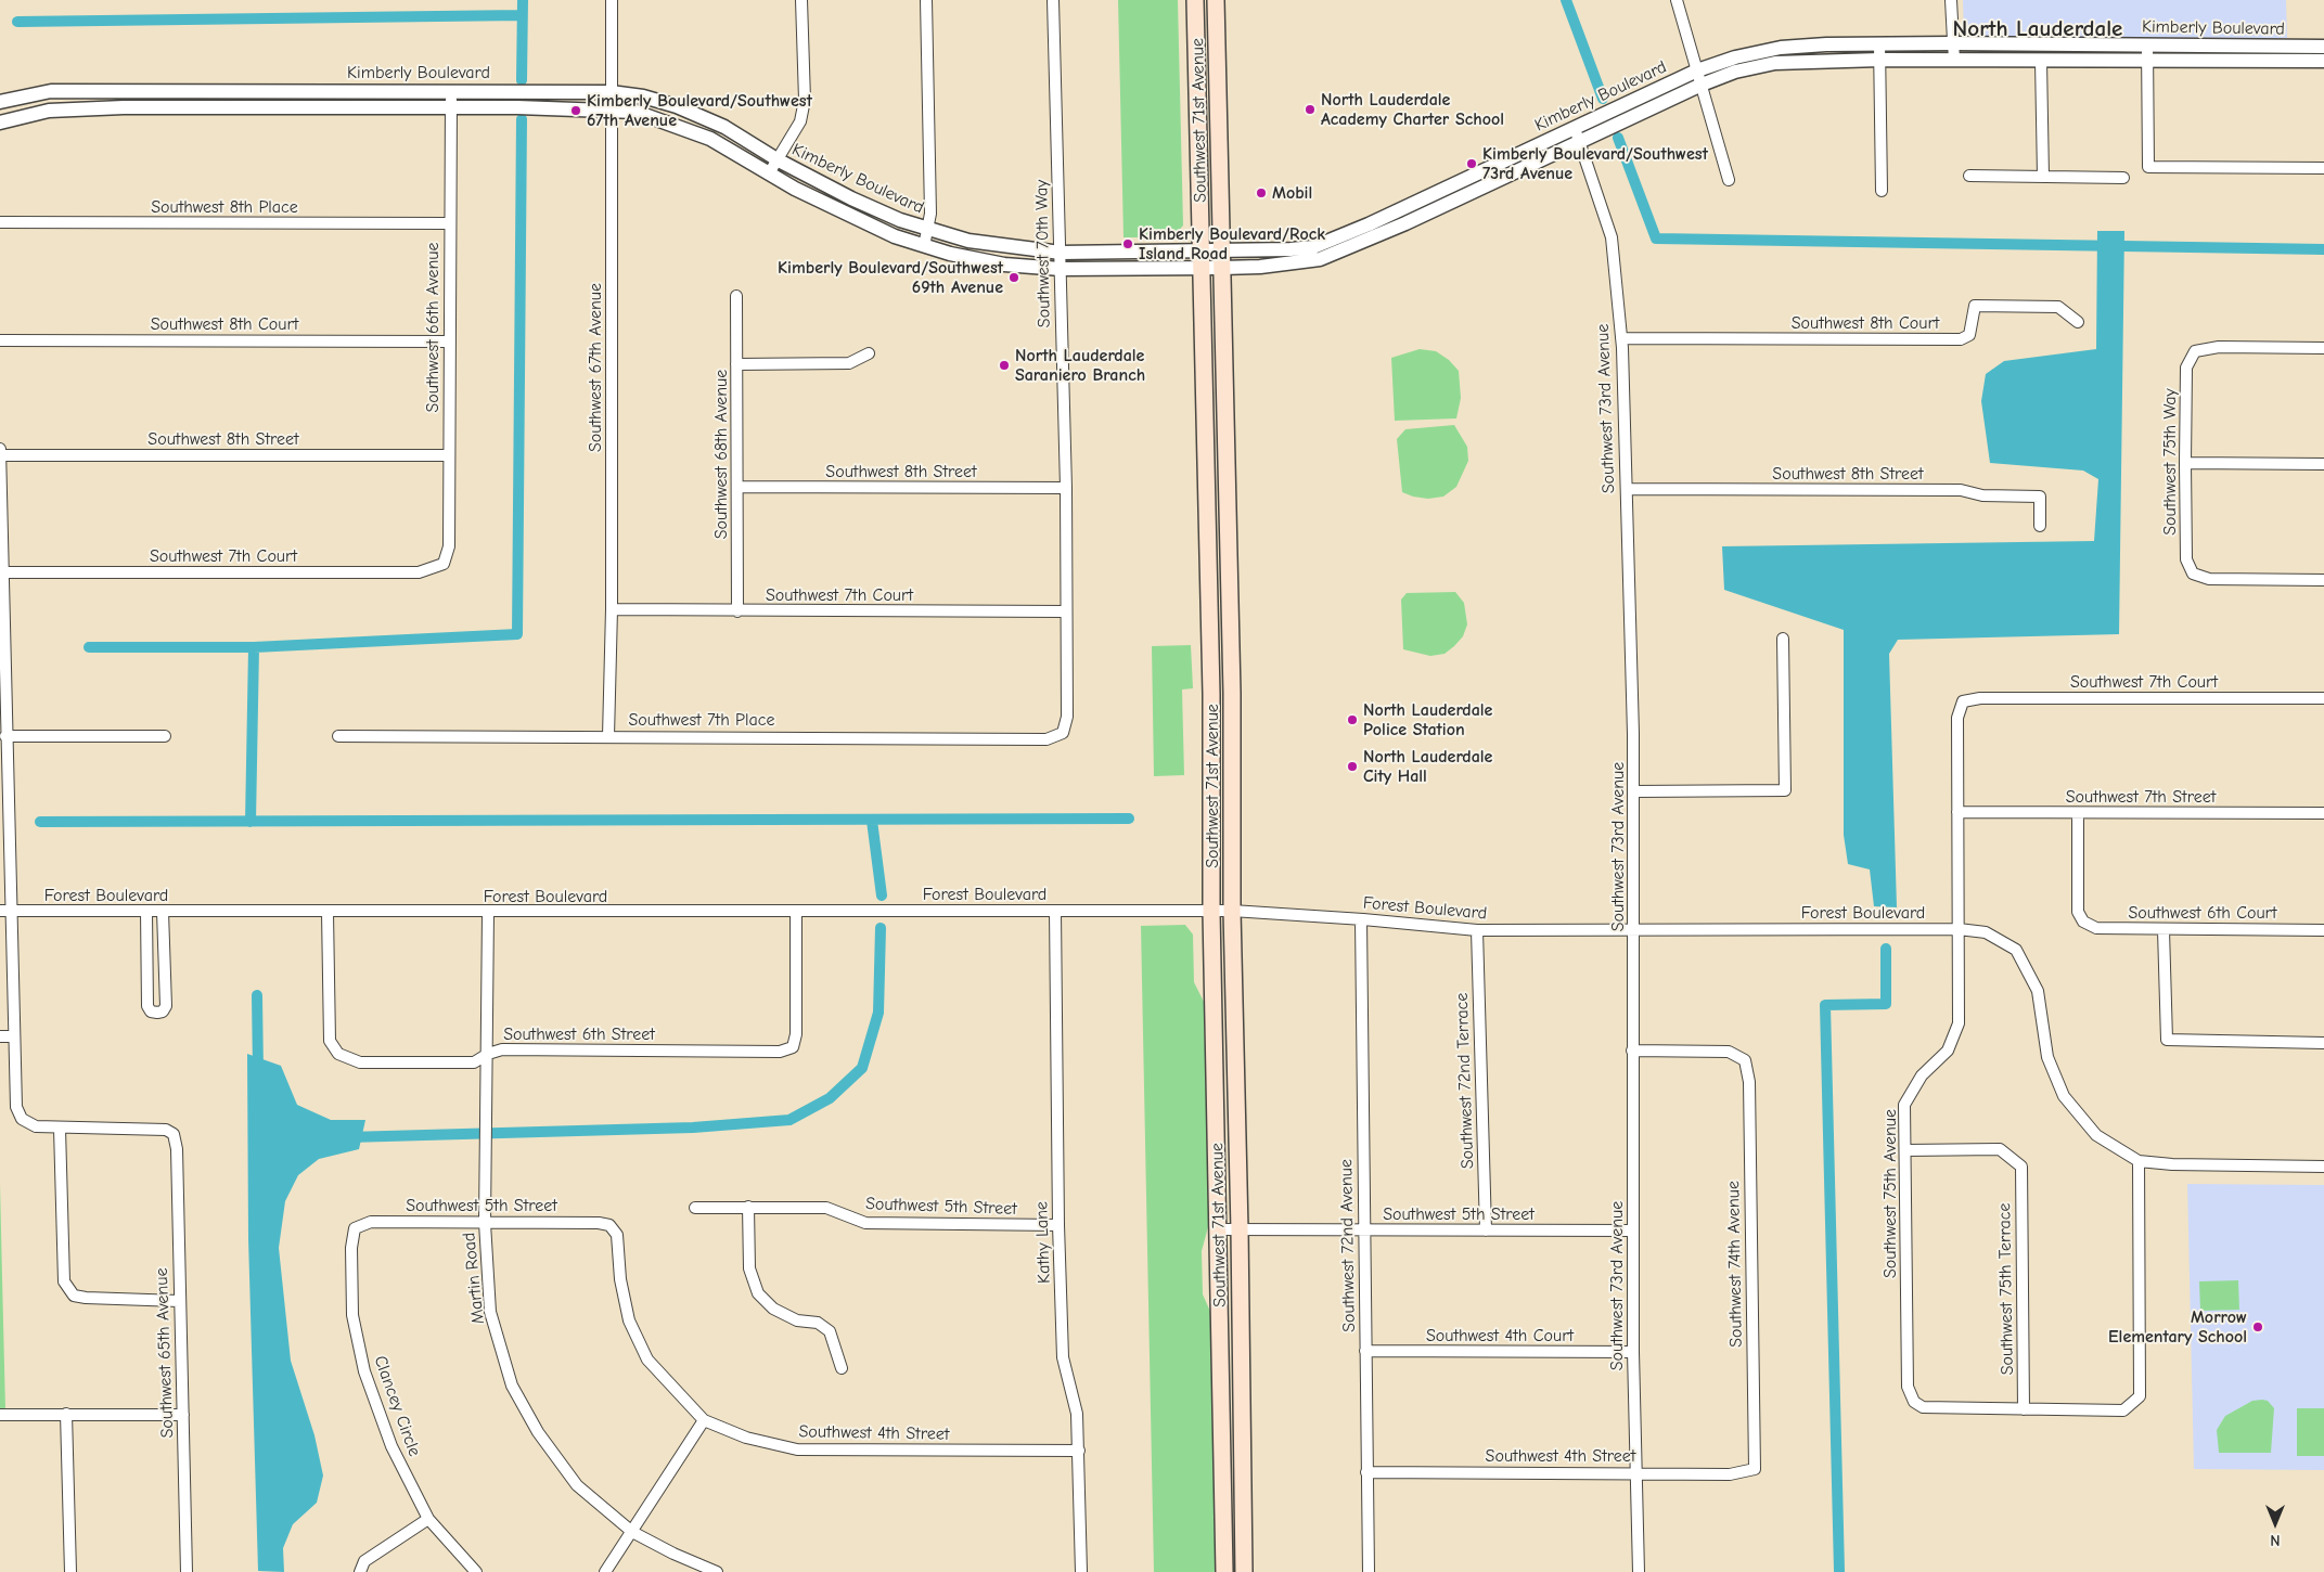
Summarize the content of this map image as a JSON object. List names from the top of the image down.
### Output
{
  "streets": {
    "main road": ["Southwest 71st Avenue"],
    "street": [
      "Kimberly Boulevard",
      "Southwest 8th Place",
      "Southwest 70th Way",
      "Southwest 8th Court",
      "Southwest 66th Avenue",
      "Southwest 67th Avenue",
      "Southwest 73rd Avenue",
      "Southwest 8th Street",
      "Southwest 68th Avenue",
      "Southwest 75th Way",
      "Southwest 7th Court",
      "Southwest 7th Place",
      "Southwest 7th Street",
      "Forest Boulevard",
      "Southwest 6th Court",
      "Southwest 6th Street",
      "Southwest 72nd Terrace",
      "Southwest 75th Avenue",
      "Southwest 5th Street",
      "Kathy Lane",
      "Southwest 72nd Avenue",
      "Southwest 74th Avenue",
      "Martin Road",
      "Southwest 75th Terrace",
      "Southwest 4th Court",
      "Southwest 65th Avenue",
      "Clancey Circle",
      "Southwest 4th Street"
    ]
  },
  "crossings": [
    ["Kimberly Boulevard", "Southwest 71st Avenue"],
    ["Kimberly Boulevard", "Southwest 70th Way"],
    ["Kimberly Boulevard", "Southwest 66th Avenue"],
    ["Kimberly Boulevard", "Southwest 67th Avenue"],
    ["Kimberly Boulevard", "Southwest 73rd Avenue"],
    ["Southwest 71st Avenue", "Forest Boulevard"],
    ["Southwest 71st Avenue", "Southwest 5th Street"],
    ["Southwest 8th Place", "Southwest 66th Avenue"],
    ["Southwest 70th Way", "Southwest 8th Street"],
    ["Southwest 70th Way", "Southwest 7th Court"],
    ["Southwest 70th Way", "Southwest 7th Place"],
    ["Southwest 8th Court", "Southwest 66th Avenue"],
    ["Southwest 8th Court", "Southwest 73rd Avenue"],
    ["Southwest 66th Avenue", "Southwest 8th Street"],
    ["Southwest 66th Avenue", "Southwest 7th Court"],
    ["Southwest 67th Avenue", "Southwest 7th Court"],
    ["Southwest 67th Avenue", "Southwest 7th Place"],
    ["Southwest 73rd Avenue", "Southwest 8th Street"],
    ["Southwest 73rd Avenue", "Forest Boulevard"],
    ["Southwest 73rd Avenue", "Southwest 5th Street"],
    ["Southwest 73rd Avenue", "Southwest 74th Avenue"],
    ["Southwest 73rd Avenue", "Southwest 4th Court"],
    ["Southwest 73rd Avenue", "Southwest 4th Street"],
    ["Southwest 8th Street", "Southwest 68th Avenue"],
    ["Southwest 68th Avenue", "Southwest 7th Court"],
    ["Southwest 7th Court", "Southwest 75th Avenue"],
    ["Southwest 7th Street", "Southwest 6th Court"],
    ["Southwest 7th Street", "Southwest 75th Avenue"],
    ["Forest Boulevard", "Southwest 6th Street"],
    ["Forest Boulevard", "Southwest 72nd Terrace"],
    ["Forest Boulevard", "Southwest 75th Avenue"],
    ["Forest Boulevard", "Kathy Lane"],
    ["Forest Boulevard", "Southwest 72nd Avenue"],
    ["Forest Boulevard", "Martin Road"],
    ["Southwest 6th Street", "Martin Road"],
    ["Southwest 72nd Terrace", "Southwest 5th Street"],
    ["Southwest 75th Avenue", "Southwest 75th Terrace"],
    ["Southwest 5th Street", "Kathy Lane"],
    ["Southwest 5th Street", "Southwest 72nd Avenue"],
    ["Southwest 5th Street", "Martin Road"],
    ["Southwest 5th Street", "Clancey Circle"],
    ["Southwest 5th Street", "Southwest 4th Street"],
    ["Kathy Lane", "Southwest 4th Street"],
    ["Southwest 72nd Avenue", "Southwest 4th Court"],
    ["Southwest 72nd Avenue", "Southwest 4th Street"],
    ["Southwest 74th Avenue", "Southwest 4th Street"]
  ],
  "districts": ["North Lauderdale"],
  "places": [
    "North Lauderdale Academy Charter School",
    "Kimberly Boulevard/Southwest 67th Avenue",
    "Kimberly Boulevard/Southwest 73rd Avenue",
    "Mobil",
    "Kimberly Boulevard/Rock Island Road",
    "Kimberly Boulevard/Southwest 69th Avenue",
    "North Lauderdale Saraniero Branch",
    "North Lauderdale Police Station",
    "North Lauderdale City Hall",
    "Morrow Elementary School"
  ],
  "north": "bottom"
}
